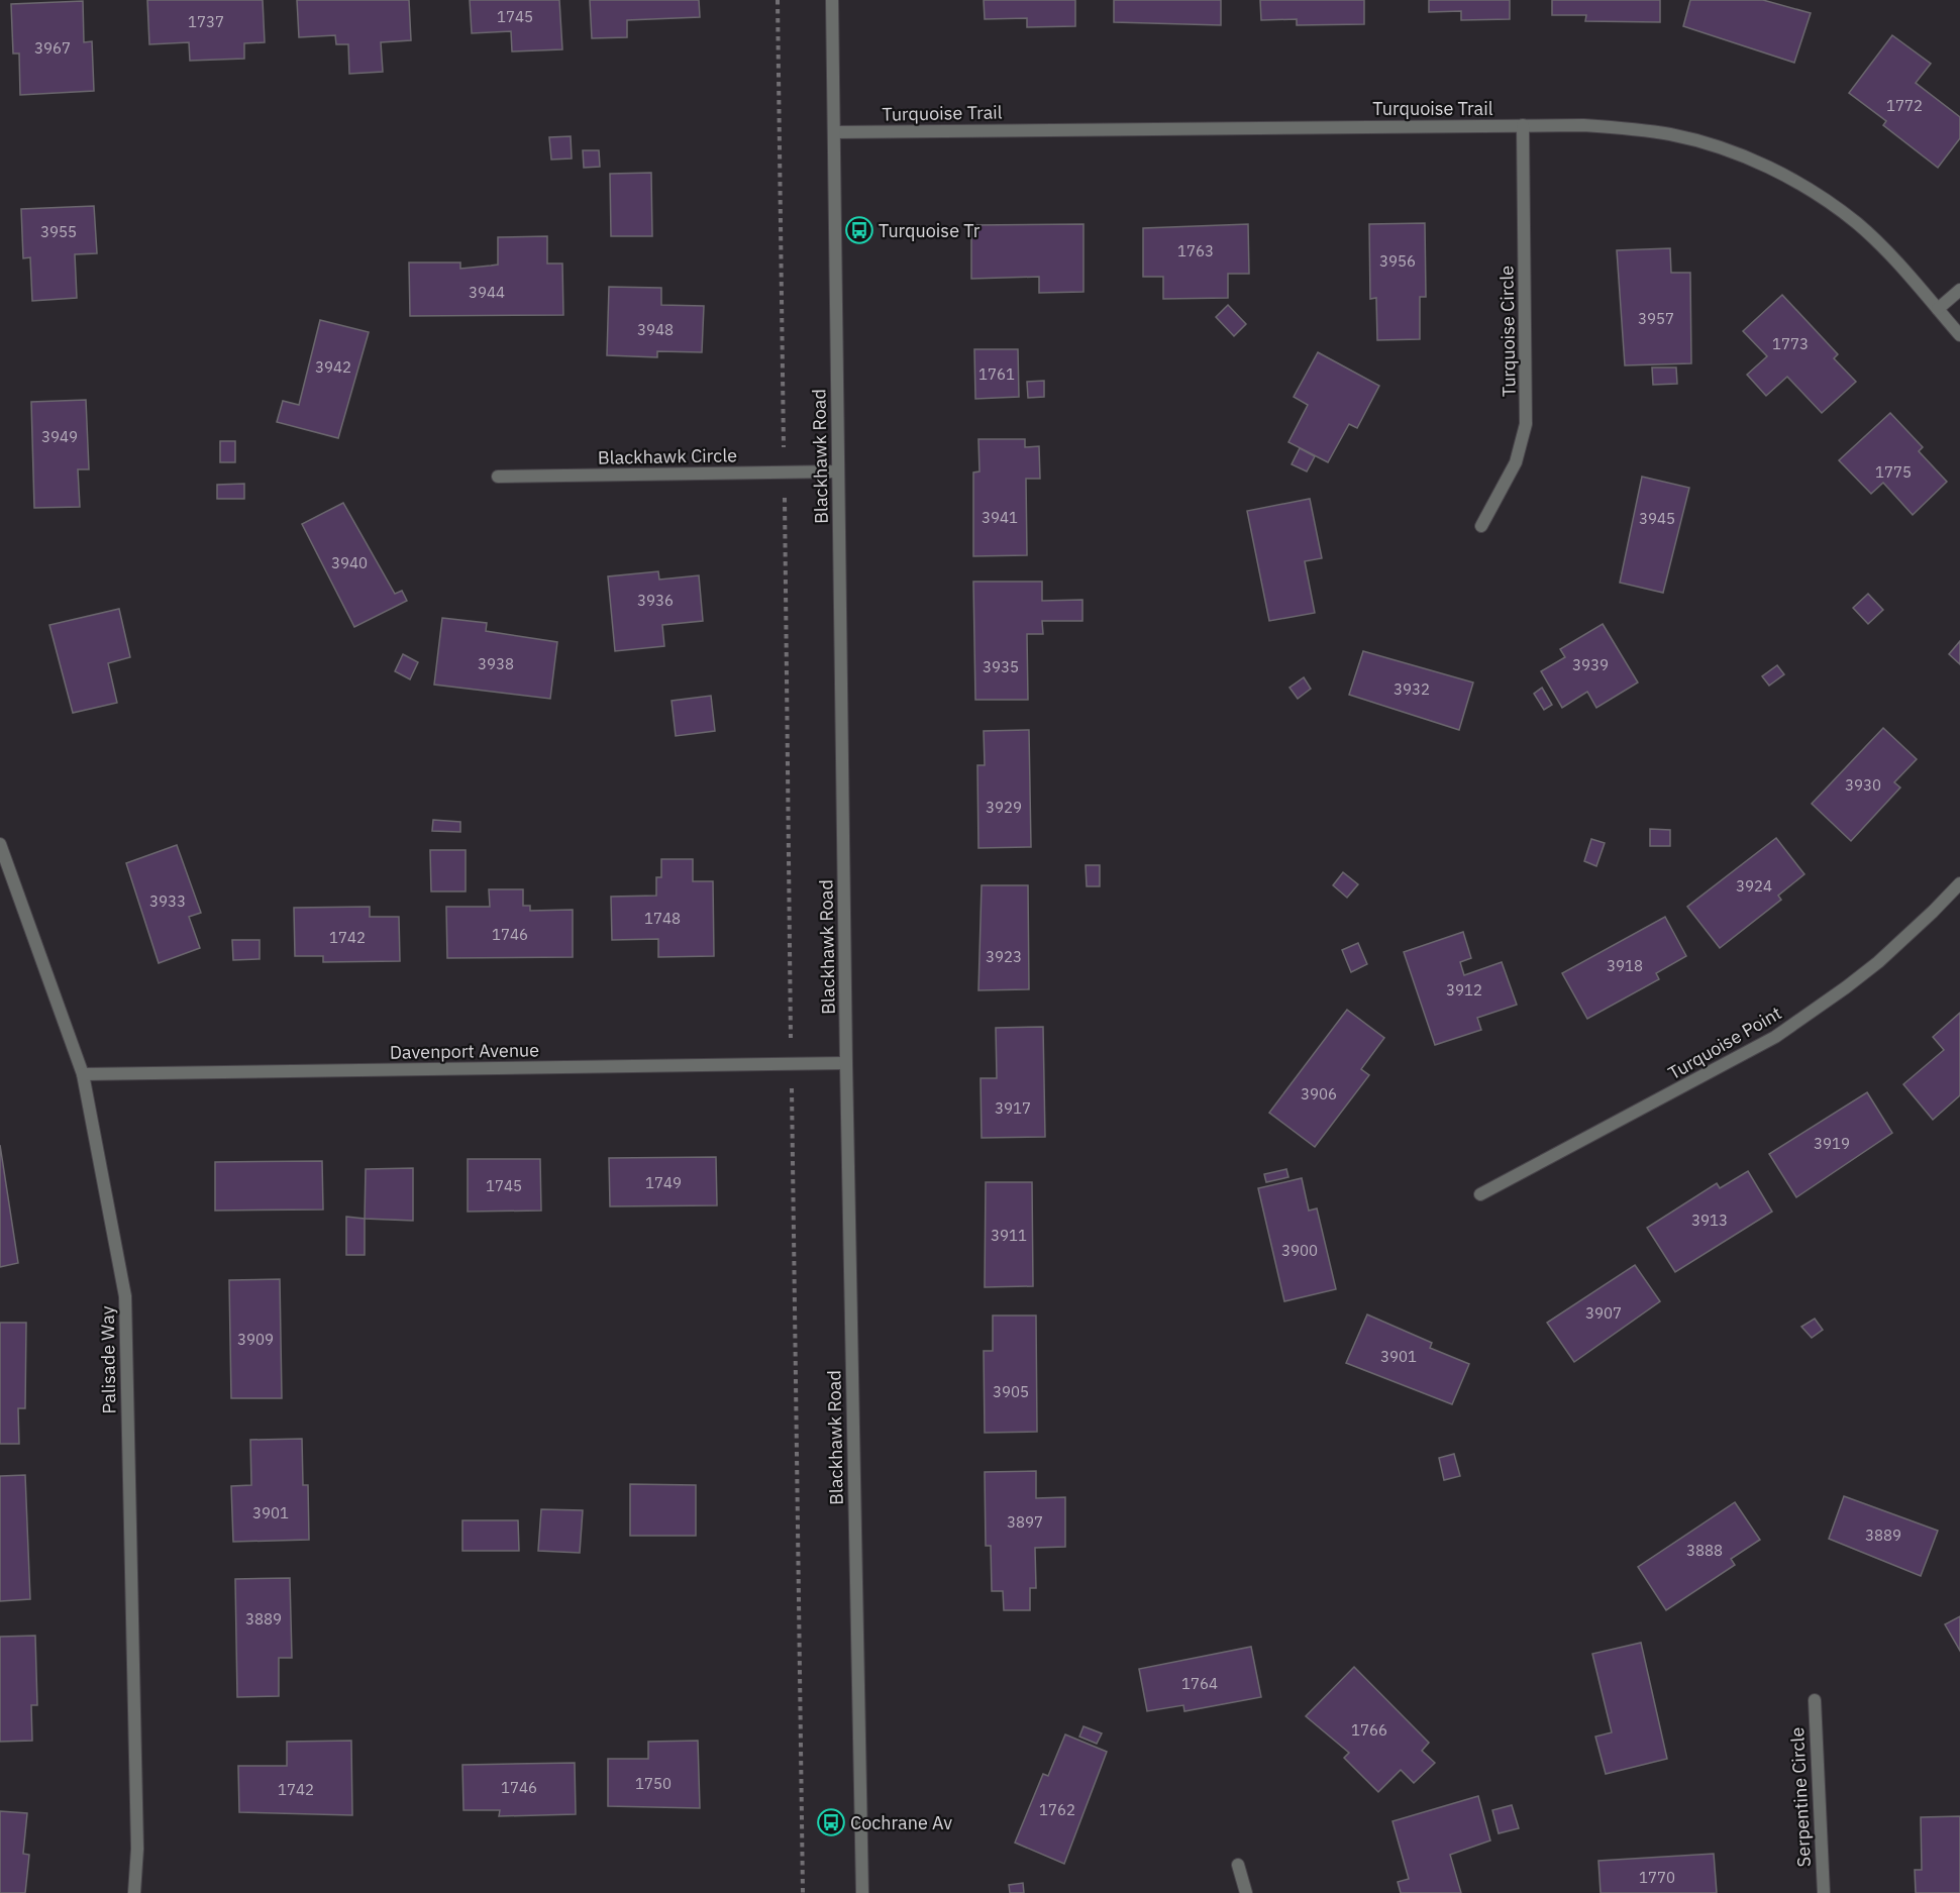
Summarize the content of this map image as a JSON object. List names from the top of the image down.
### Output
{
  "streets": {
    "street": [
      "Turquoise Trail",
      "Turquoise Circle",
      "Blackhawk Circle",
      "Blackhawk Road",
      "Turquoise Point",
      "Davenport Avenue",
      "Palisade Way",
      "Serpentine Circle"
    ]
  },
  "crossings": [
    ["Turquoise Trail", "Turquoise Circle"],
    ["Turquoise Trail", "Blackhawk Road"],
    ["Blackhawk Circle", "Blackhawk Road"],
    ["Blackhawk Road", "Davenport Avenue"],
    ["Davenport Avenue", "Palisade Way"]
  ],
  "places": {
    "bus stop": ["Turquoise Tr", "Cochrane Av"]
  },
  "house_numbers": [
    "1745",
    "1737",
    "3967",
    "1772",
    "3955",
    "1763",
    "3956",
    "3944",
    "3957",
    "3948",
    "1773",
    "3942",
    "1761",
    "3949",
    "1775",
    "3941",
    "3945",
    "3940",
    "3936",
    "3938",
    "3939",
    "3935",
    "3932",
    "3930",
    "3929",
    "3924",
    "3933",
    "1748",
    "1746",
    "1742",
    "3923",
    "3918",
    "3912",
    "3906",
    "3917",
    "3919",
    "1749",
    "1745",
    "3913",
    "3911",
    "3900",
    "3907",
    "3909",
    "3901",
    "3905",
    "3901",
    "3897",
    "3889",
    "3888",
    "3889",
    "1764",
    "1766",
    "1750",
    "1746",
    "1742",
    "1762",
    "1770"
  ]
}
